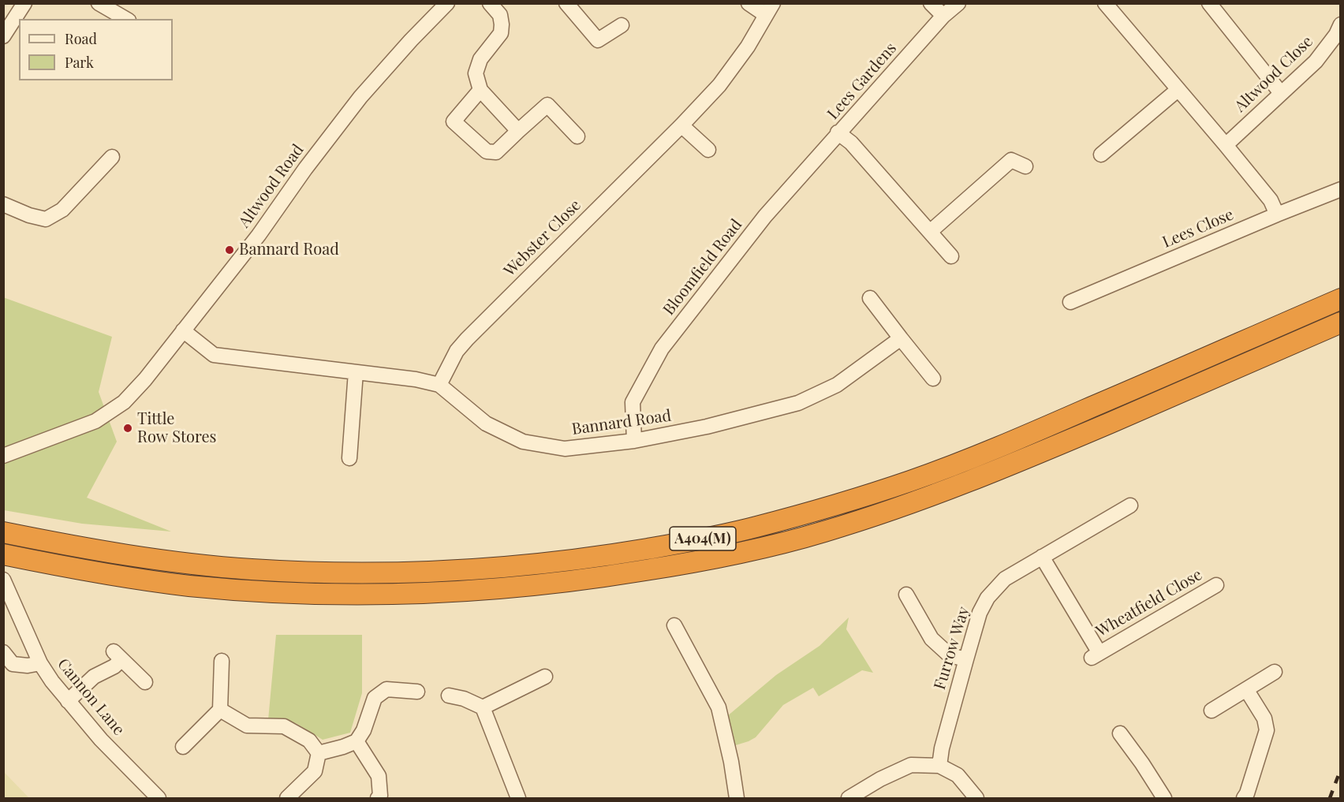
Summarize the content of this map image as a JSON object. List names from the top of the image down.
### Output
{
  "streets": {
    "highway": ["A404(M)"],
    "street": [
      "Altwood Close",
      "Lees Gardens",
      "Altwood Road",
      "Lees Close",
      "Webster Close",
      "Bloomfield Road",
      "Bannard Road",
      "Wheatfield Close",
      "Furrow Way",
      "Cannon Lane"
    ]
  },
  "crossings": [
    ["Lees Gardens", "Bloomfield Road"],
    ["Altwood Road", "Bannard Road"],
    ["Webster Close", "Bannard Road"],
    ["Bloomfield Road", "Bannard Road"],
    ["Wheatfield Close", "Furrow Way"]
  ],
  "places": ["Bannard Road", "Tittle Row Stores"],
  "legend": ["Road", "Park"]
}
